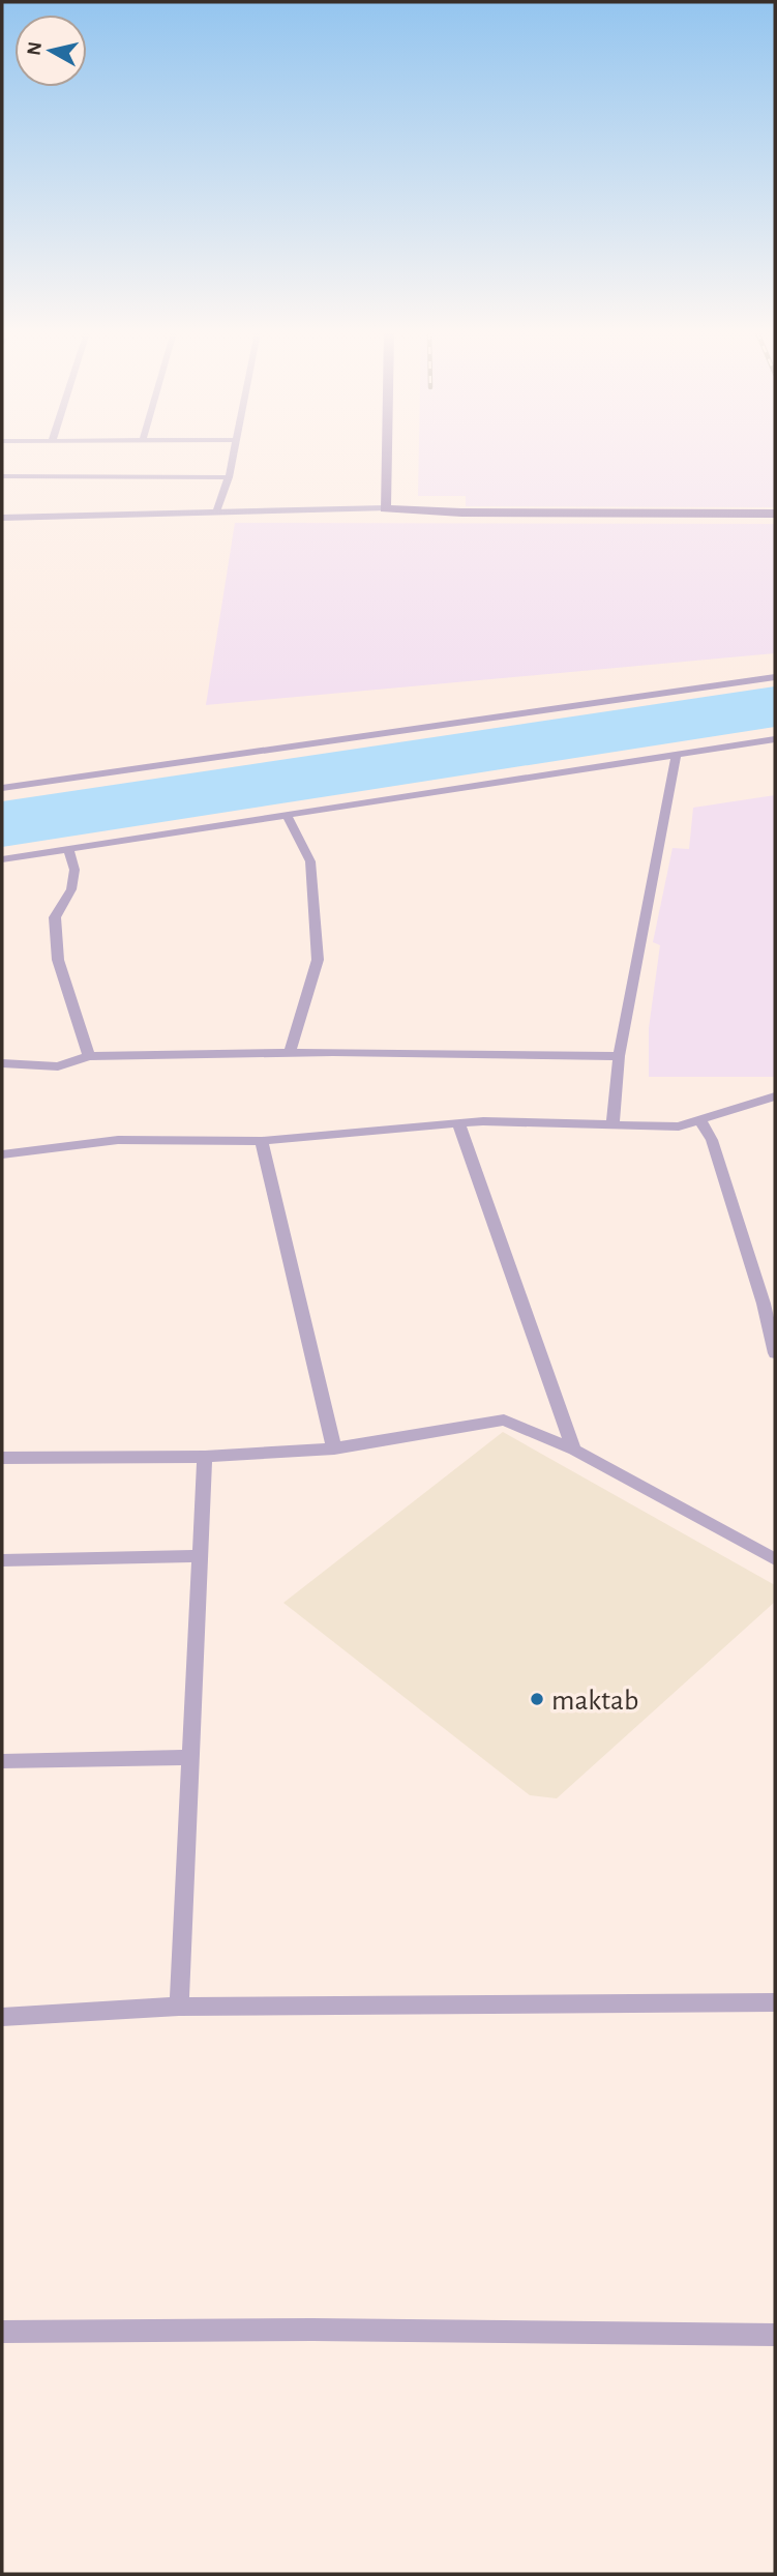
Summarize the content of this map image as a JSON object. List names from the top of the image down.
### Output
{
  "places": ["maktab"],
  "north": "left"
}
